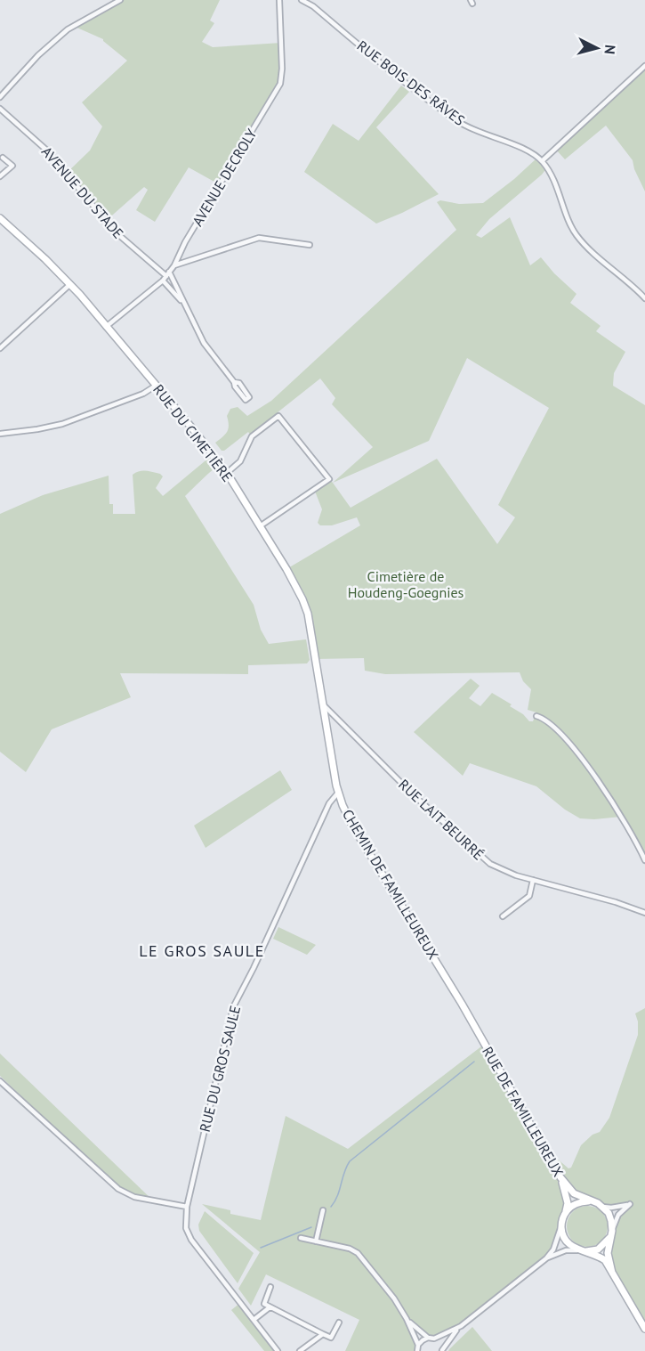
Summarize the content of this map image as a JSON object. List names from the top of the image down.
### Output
{
  "streets": {
    "street": [
      "RUE BOIS DES RÂVES",
      "AVENUE DECROLY",
      "AVENUE DU STADE",
      "RUE DU CIMETIÈRE",
      "RUE LAIT BEURRÉ",
      "CHEMIN DE FAMILLEUREUX",
      "RUE DU GROS SAULE",
      "RUE DE FAMILLEUREUX"
    ]
  },
  "crossings": [
    ["AVENUE DECROLY", "AVENUE DU STADE"],
    ["AVENUE DECROLY", "RUE DU CIMETIÈRE"],
    ["RUE DU CIMETIÈRE", "RUE LAIT BEURRÉ"],
    ["RUE DU CIMETIÈRE", "CHEMIN DE FAMILLEUREUX"],
    ["CHEMIN DE FAMILLEUREUX", "RUE DU GROS SAULE"],
    ["CHEMIN DE FAMILLEUREUX", "RUE DE FAMILLEUREUX"]
  ],
  "districts": ["LE GROS SAULE"],
  "parks": ["Cimetière de Houdeng-Goegnies"],
  "north": "right"
}
